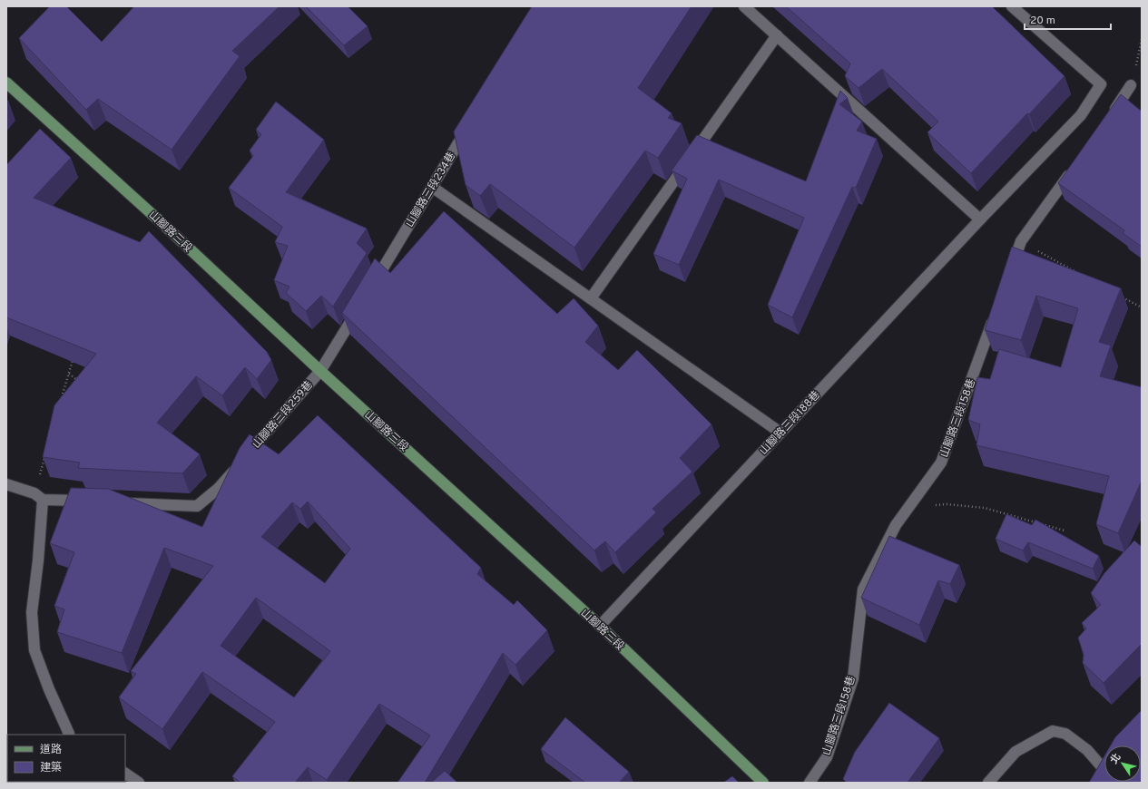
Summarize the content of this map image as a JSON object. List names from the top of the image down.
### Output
{
  "streets": {
    "main road": ["山腳路三段"],
    "lane": [
      "山腳路三段234巷",
      "山腳路三段259巷",
      "山腳路三段158巷",
      "山腳路三段188巷"
    ]
  },
  "crossings": [
    ["山腳路三段", "山腳路三段259巷"],
    ["山腳路三段", "山腳路三段188巷"]
  ],
  "legend": ["道路", "建築"],
  "scale_bar": "20 m",
  "north": "top left"
}
